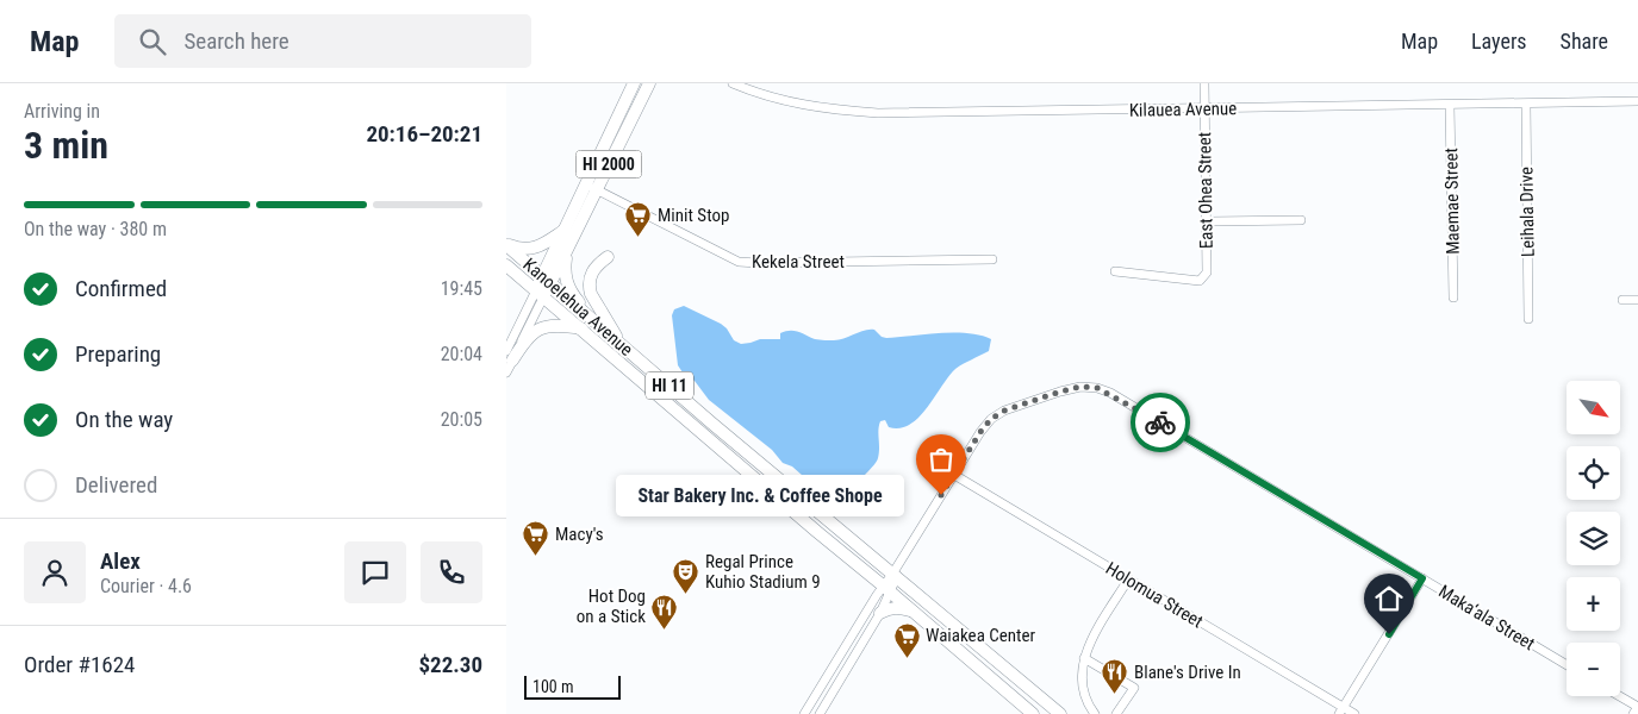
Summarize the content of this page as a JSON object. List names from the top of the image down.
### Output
{
  "streets": {
    "highway": ["HI 2000", "Kanoelehua Avenue", "HI 11"],
    "street": [
      "Kilauea Avenue",
      "East Ohea Street",
      "Maemae Street",
      "Leihala Drive",
      "Kekela Street",
      "Holomua Street",
      "Maka‘ala Street"
    ]
  },
  "crossings": [
    ["Kilauea Avenue", "East Ohea Street"],
    ["Kilauea Avenue", "Maemae Street"],
    ["Kilauea Avenue", "Leihala Drive"],
    ["HI 2000", "Kekela Street"],
    ["HI 2000", "Kanoelehua Avenue"],
    ["Kanoelehua Avenue", "Maka‘ala Street"],
    ["Holomua Street", "Maka‘ala Street"]
  ],
  "places": {
    "supermarket": ["Minit Stop", "Macy's", "Waiakea Center"],
    "other": ["Star Bakery Inc. & Coffee Shope"],
    "theatre": ["Regal Prince Kuhio Stadium 9"],
    "restaurant": ["Hot Dog on a Stick", "Blane's Drive In"]
  },
  "scale_bar": "100 m",
  "north": "bottom right",
  "page": {
    "header": "Map",
    "search": "Search here",
    "nav": ["Map", "Layers", "Share"],
    "heading": ["3 min", "Arriving in", "20:16–20:21"],
    "panel": [
      "Alex",
      "Courier · 4.6",
      "Order #1624",
      "$22.30"
    ],
    "bar": "On the way · 380 m",
    "list": [
      ["Confirmed", "19:45"],
      ["Preparing", "20:04"],
      ["On the way", "20:05"],
      "Delivered"
    ],
    "map_buttons": ["+", "−"],
    "bubble": "Star Bakery Inc. & Coffee Shope",
    "scale": "100 m"
  }
}
